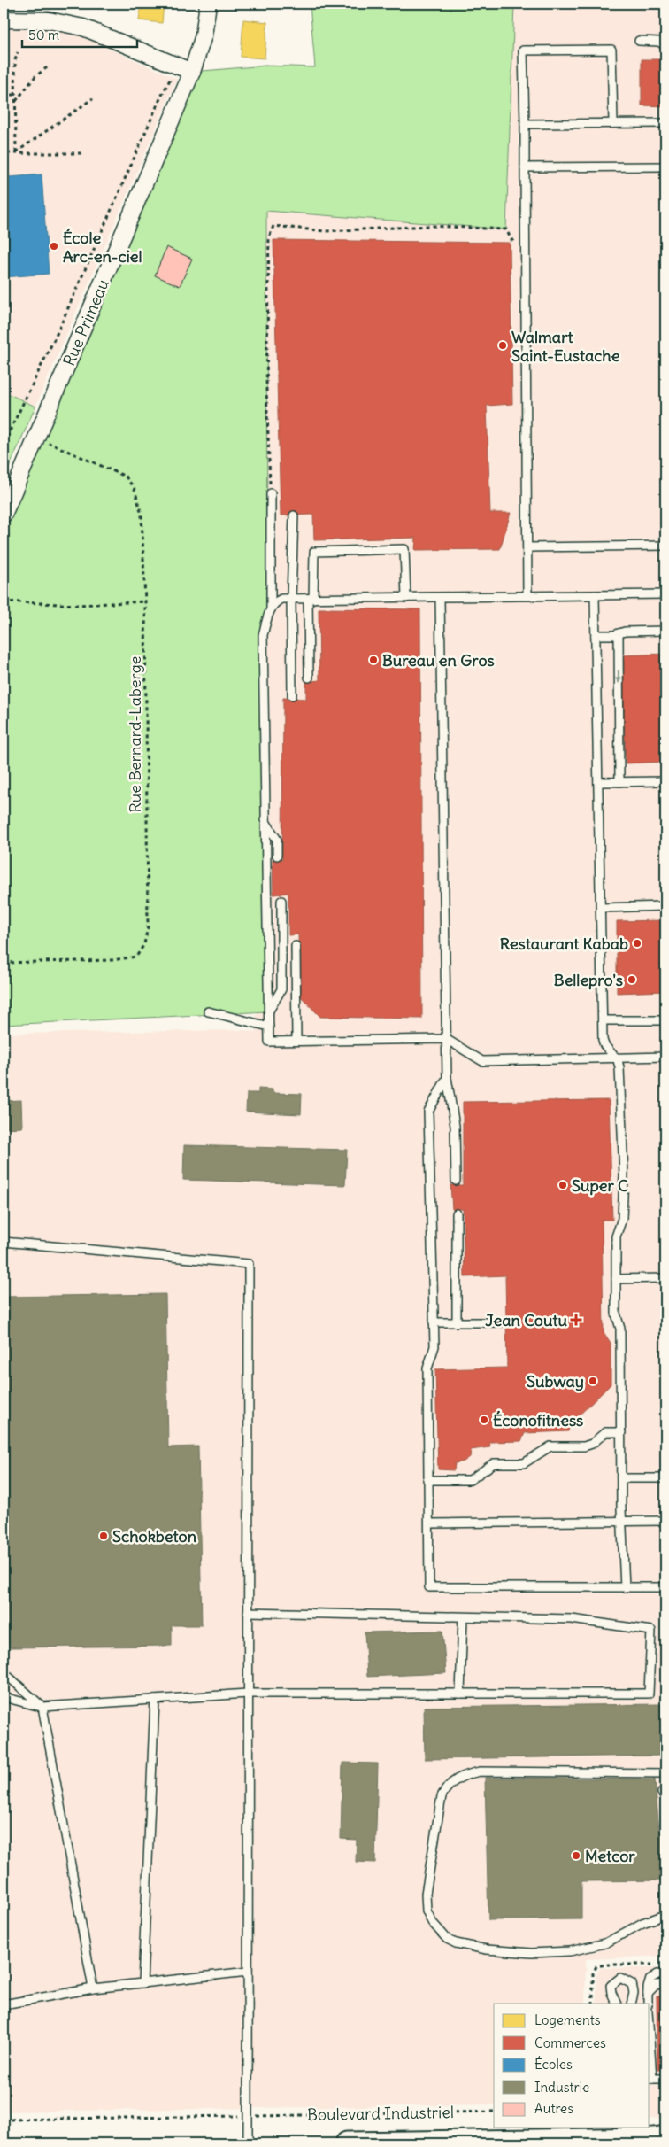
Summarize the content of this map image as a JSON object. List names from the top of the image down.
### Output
{
  "streets": {
    "street": ["Rue Primeau", "Boulevard Industriel"],
    "path": ["Rue Bernard-Laberge"]
  },
  "crossings": [
    ["Rue Primeau", "Rue Bernard-Laberge"]
  ],
  "places": {
    "other": [
      "École Arc-en-ciel",
      "Walmart Saint-Eustache",
      "Bureau en Gros",
      "Restaurant Kabab",
      "Bellepro's",
      "Super C",
      "Subway",
      "Éconofitness",
      "Schokbeton",
      "Metcor"
    ],
    "health": ["Jean Coutu"]
  },
  "legend": [
    "Logements",
    "Commerces",
    "Écoles",
    "Industrie",
    "Autres"
  ],
  "scale_bar": "50 m"
}
